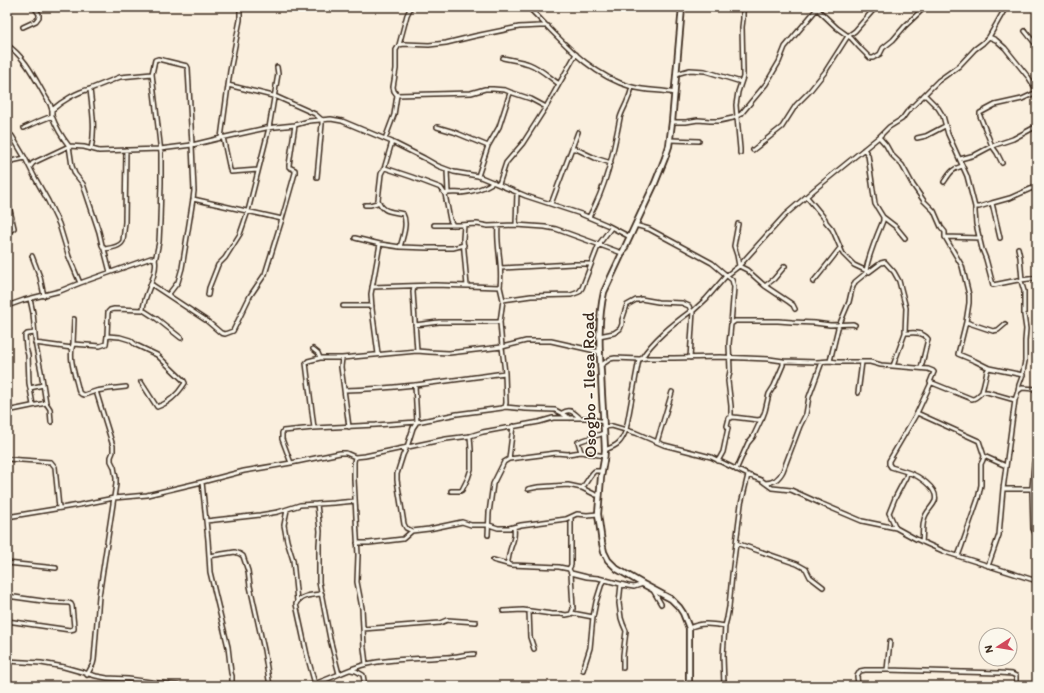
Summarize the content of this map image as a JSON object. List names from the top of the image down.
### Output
{
  "streets": {
    "main road": ["Osogbo - Ilesa Road"]
  },
  "north": "left"
}
